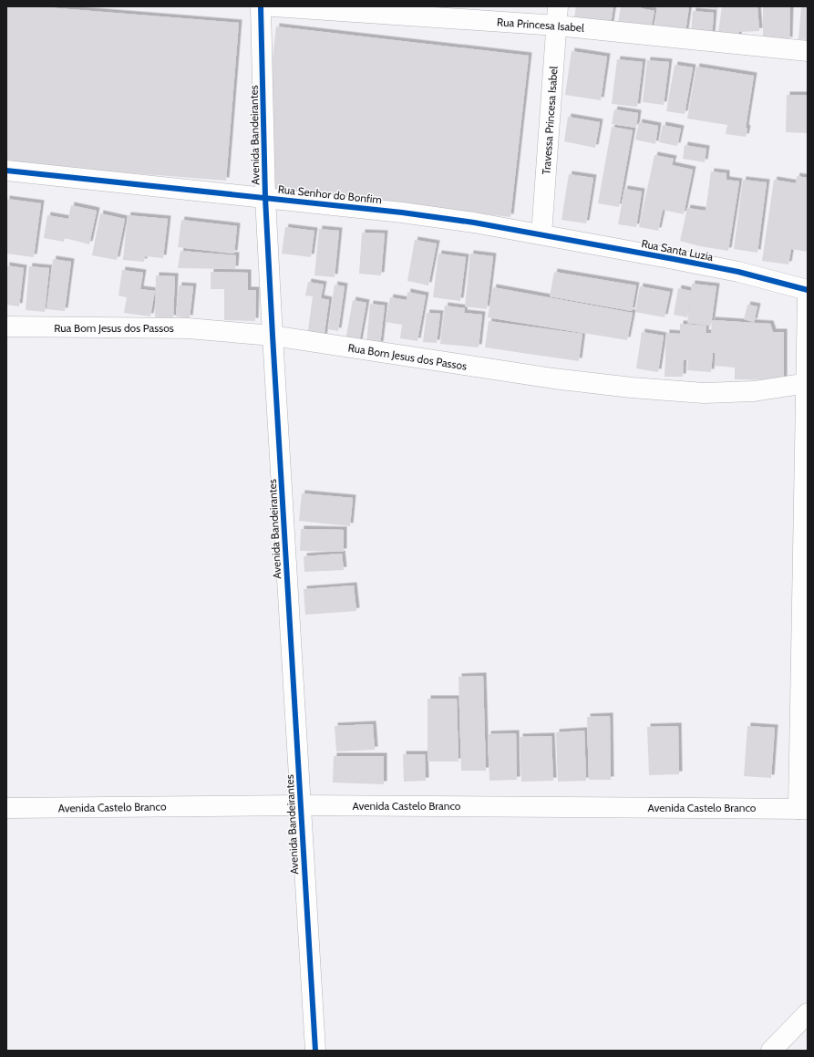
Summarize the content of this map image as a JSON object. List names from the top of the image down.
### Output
{
  "streets": {
    "street": [
      "Rua Princesa Isabel",
      "Travessa Princesa Isabel",
      "Avenida Bandeirantes",
      "Rua Senhor do Bonfim",
      "Rua Santa Luzia",
      "Rua Bom Jesus dos Passos",
      "Avenida Castelo Branco"
    ]
  },
  "crossings": [
    ["Rua Princesa Isabel", "Travessa Princesa Isabel"],
    ["Travessa Princesa Isabel", "Rua Senhor do Bonfim"],
    ["Travessa Princesa Isabel", "Rua Santa Luzia"],
    ["Avenida Bandeirantes", "Rua Senhor do Bonfim"],
    ["Avenida Bandeirantes", "Rua Bom Jesus dos Passos"],
    ["Avenida Bandeirantes", "Avenida Castelo Branco"],
    ["Rua Senhor do Bonfim", "Rua Santa Luzia"]
  ]
}
